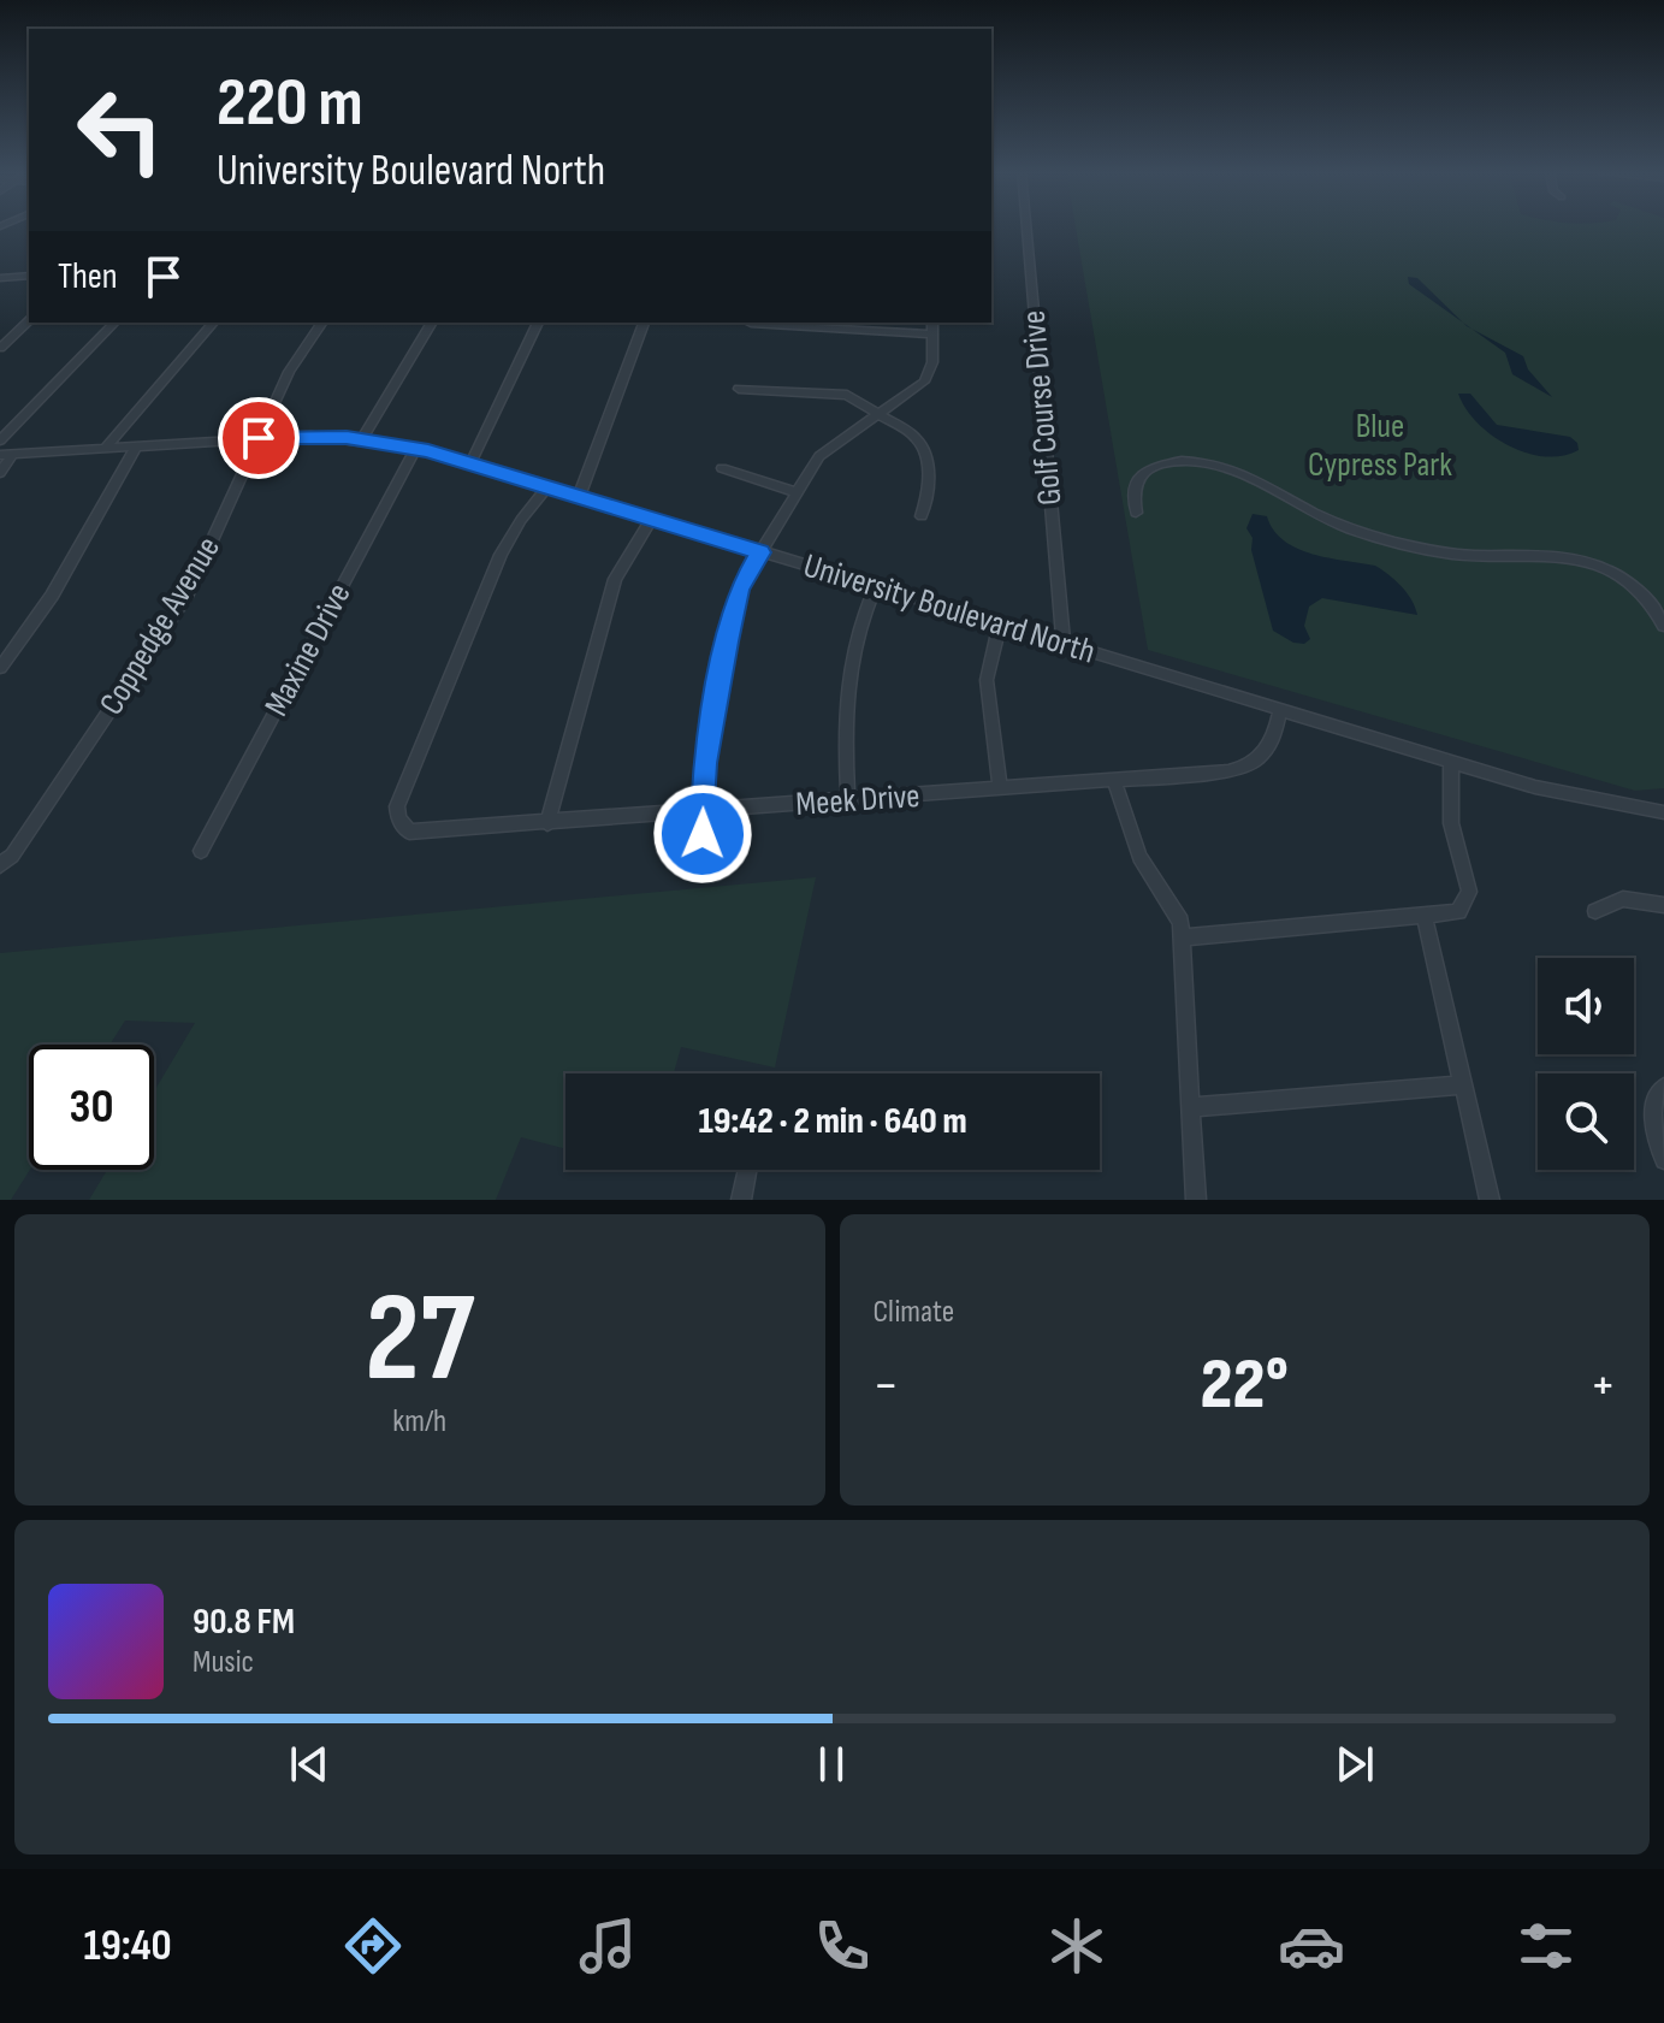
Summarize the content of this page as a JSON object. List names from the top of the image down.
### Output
{
  "streets": {
    "street": [
      "Golf Course Drive",
      "University Boulevard North",
      "Coppedge Avenue",
      "Maxine Drive",
      "Meek Drive"
    ]
  },
  "crossings": [
    ["Golf Course Drive", "University Boulevard North"],
    ["University Boulevard North", "Coppedge Avenue"],
    ["University Boulevard North", "Maxine Drive"],
    ["University Boulevard North", "Meek Drive"]
  ],
  "parks": ["Blue Cypress Park"],
  "page": {
    "turn": ["220 m", "University Boulevard North"],
    "then": "Then",
    "limit": "30",
    "trip": "19:42 · 2 min · 640 m",
    "tile": [
      ["27", "km/h"],
      "Climate"
    ],
    "heat": ["−", "22°", "+"],
    "song": ["90.8 FM", "Music"],
    "tabs": "19:40"
  }
}
